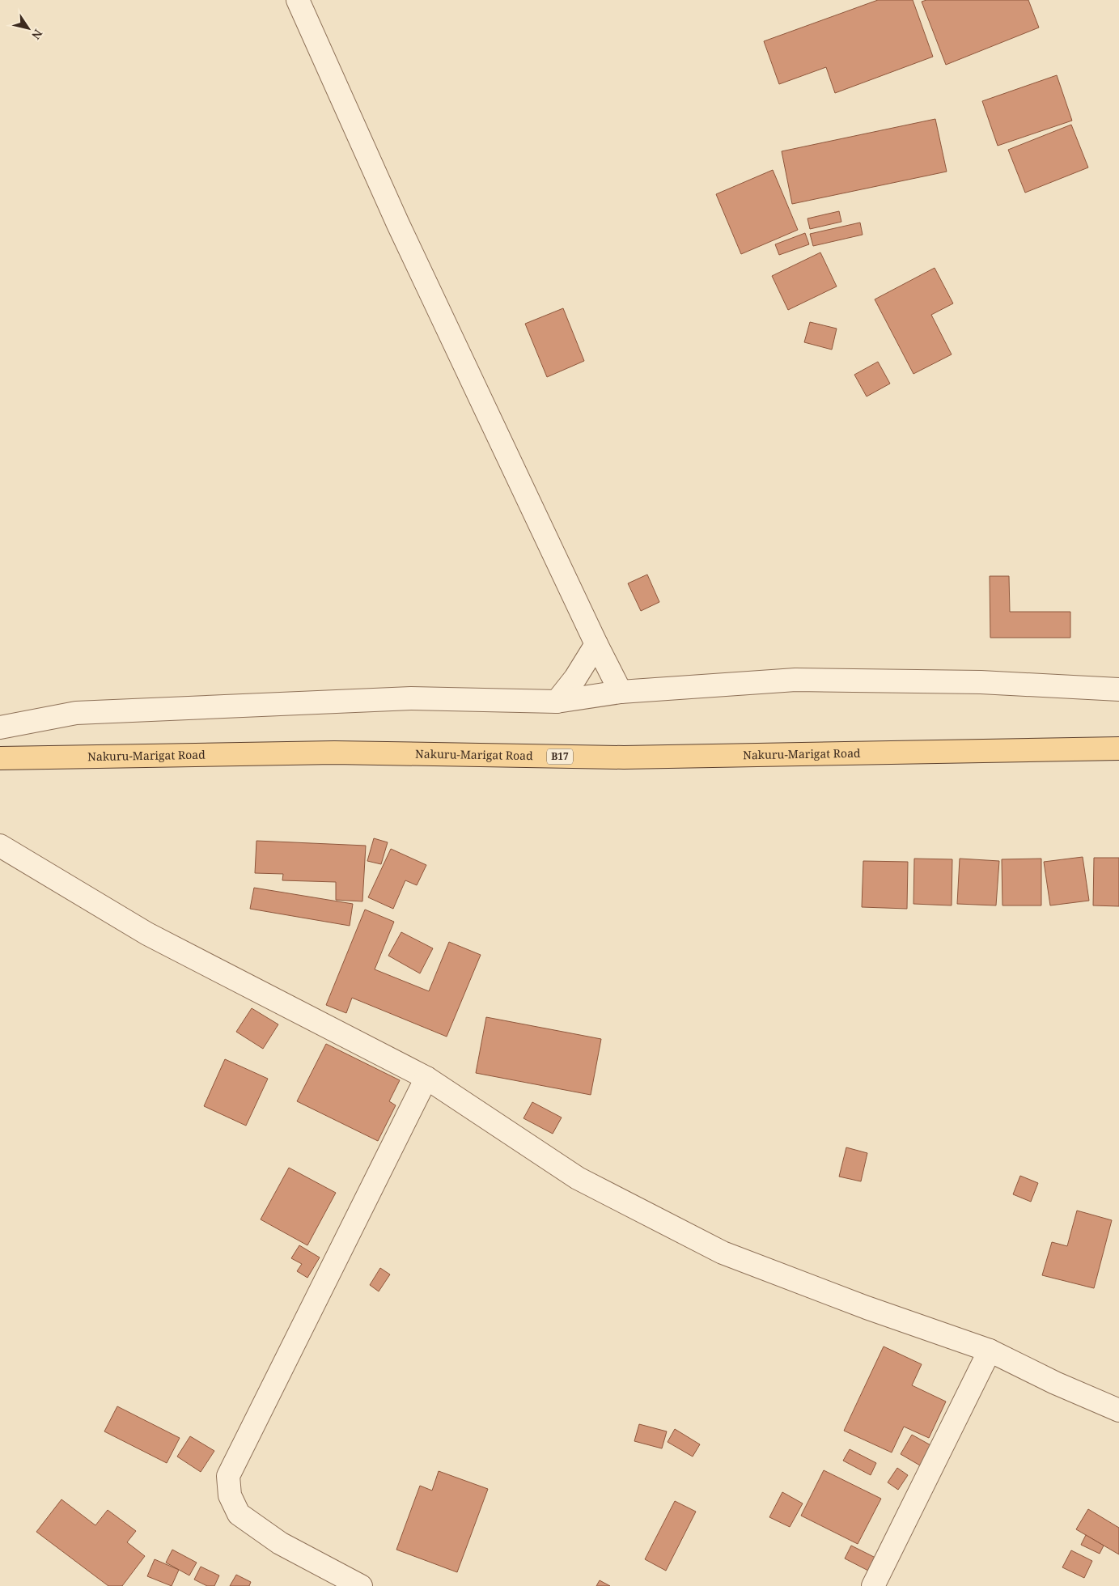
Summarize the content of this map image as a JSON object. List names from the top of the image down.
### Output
{
  "streets": {
    "main road": ["Nakuru-Marigat Road", "B17"]
  },
  "north": "bottom right"
}
